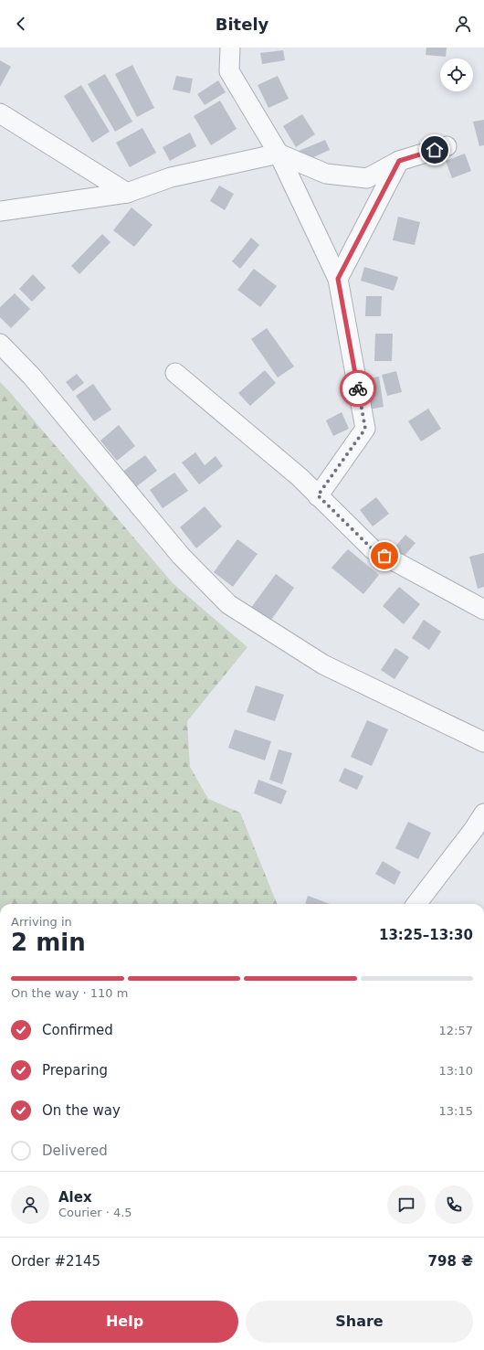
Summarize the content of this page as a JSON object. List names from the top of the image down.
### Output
{
  "page": {
    "header": "Bitely",
    "heading": ["2 min", "Arriving in", "13:25–13:30"],
    "panel": [
      "Alex",
      "Courier · 4.5",
      "Order #2145",
      "798 ₴"
    ],
    "bar": "On the way · 110 m",
    "list": [
      ["Confirmed", "12:57"],
      ["Preparing", "13:10"],
      ["On the way", "13:15"],
      "Delivered"
    ],
    "buttons": ["Help", "Share"]
  }
}
